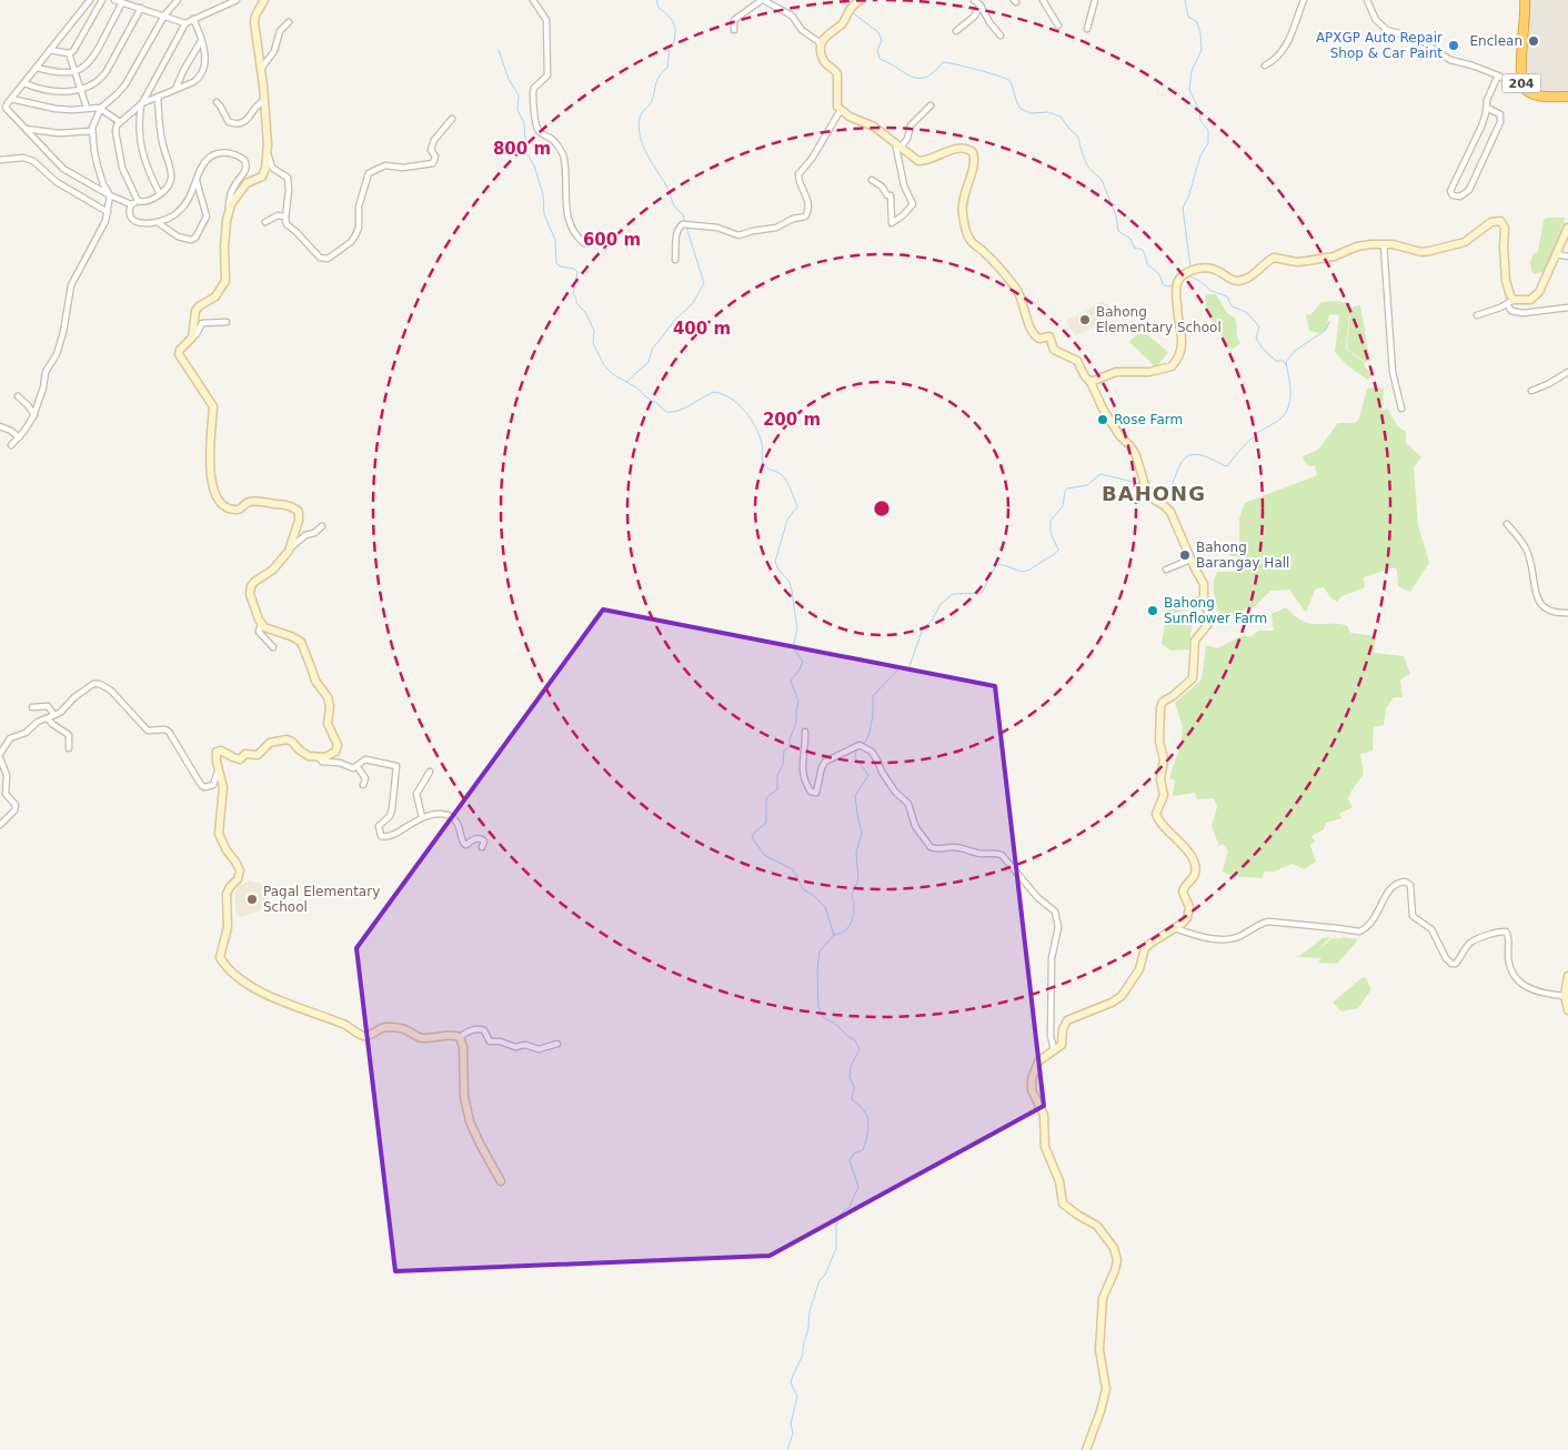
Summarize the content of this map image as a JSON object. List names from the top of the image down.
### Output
{
  "streets": {
    "highway": ["204"]
  },
  "districts": ["BAHONG"],
  "places": [
    "Enclean",
    "APXGP Auto Repair Shop & Car Paint",
    "Bahong Elementary School",
    "Rose Farm",
    "Bahong Barangay Hall",
    "Bahong Sunflower Farm",
    "Pagal Elementary School"
  ],
  "rings": [
    "800 m",
    "600 m",
    "400 m",
    "200 m"
  ]
}
